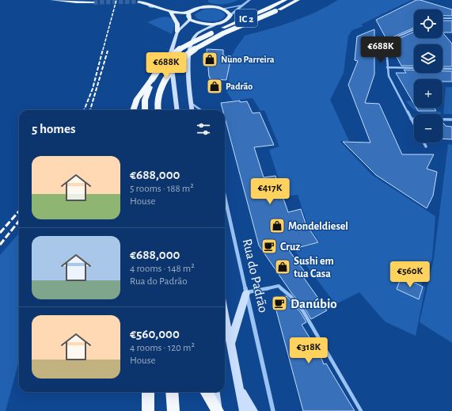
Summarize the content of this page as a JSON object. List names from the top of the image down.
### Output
{
  "streets": {
    "highway": ["IC 2"],
    "street": ["Rua do Padrão"]
  },
  "places": {
    "shop": [
      "Nuno Parreira",
      "Padrão",
      "Mondeldiesel",
      "Sushi em tua Casa"
    ],
    "cafe": ["Cruz", "Danúbio"]
  },
  "page": {
    "map_buttons": ["+", "−"],
    "price": [
      "€688K",
      "€688K",
      "€417K",
      "€560K",
      "€318K"
    ],
    "heading": "5 homes",
    "list": [
      {
        "name": "€688,000",
        "note": "5 rooms · 188 m² · House"
      },
      {
        "name": "€688,000",
        "note": "4 rooms · 148 m² · Rua do Padrão"
      },
      {
        "name": "€560,000",
        "note": "4 rooms · 120 m² · House"
      }
    ]
  }
}
